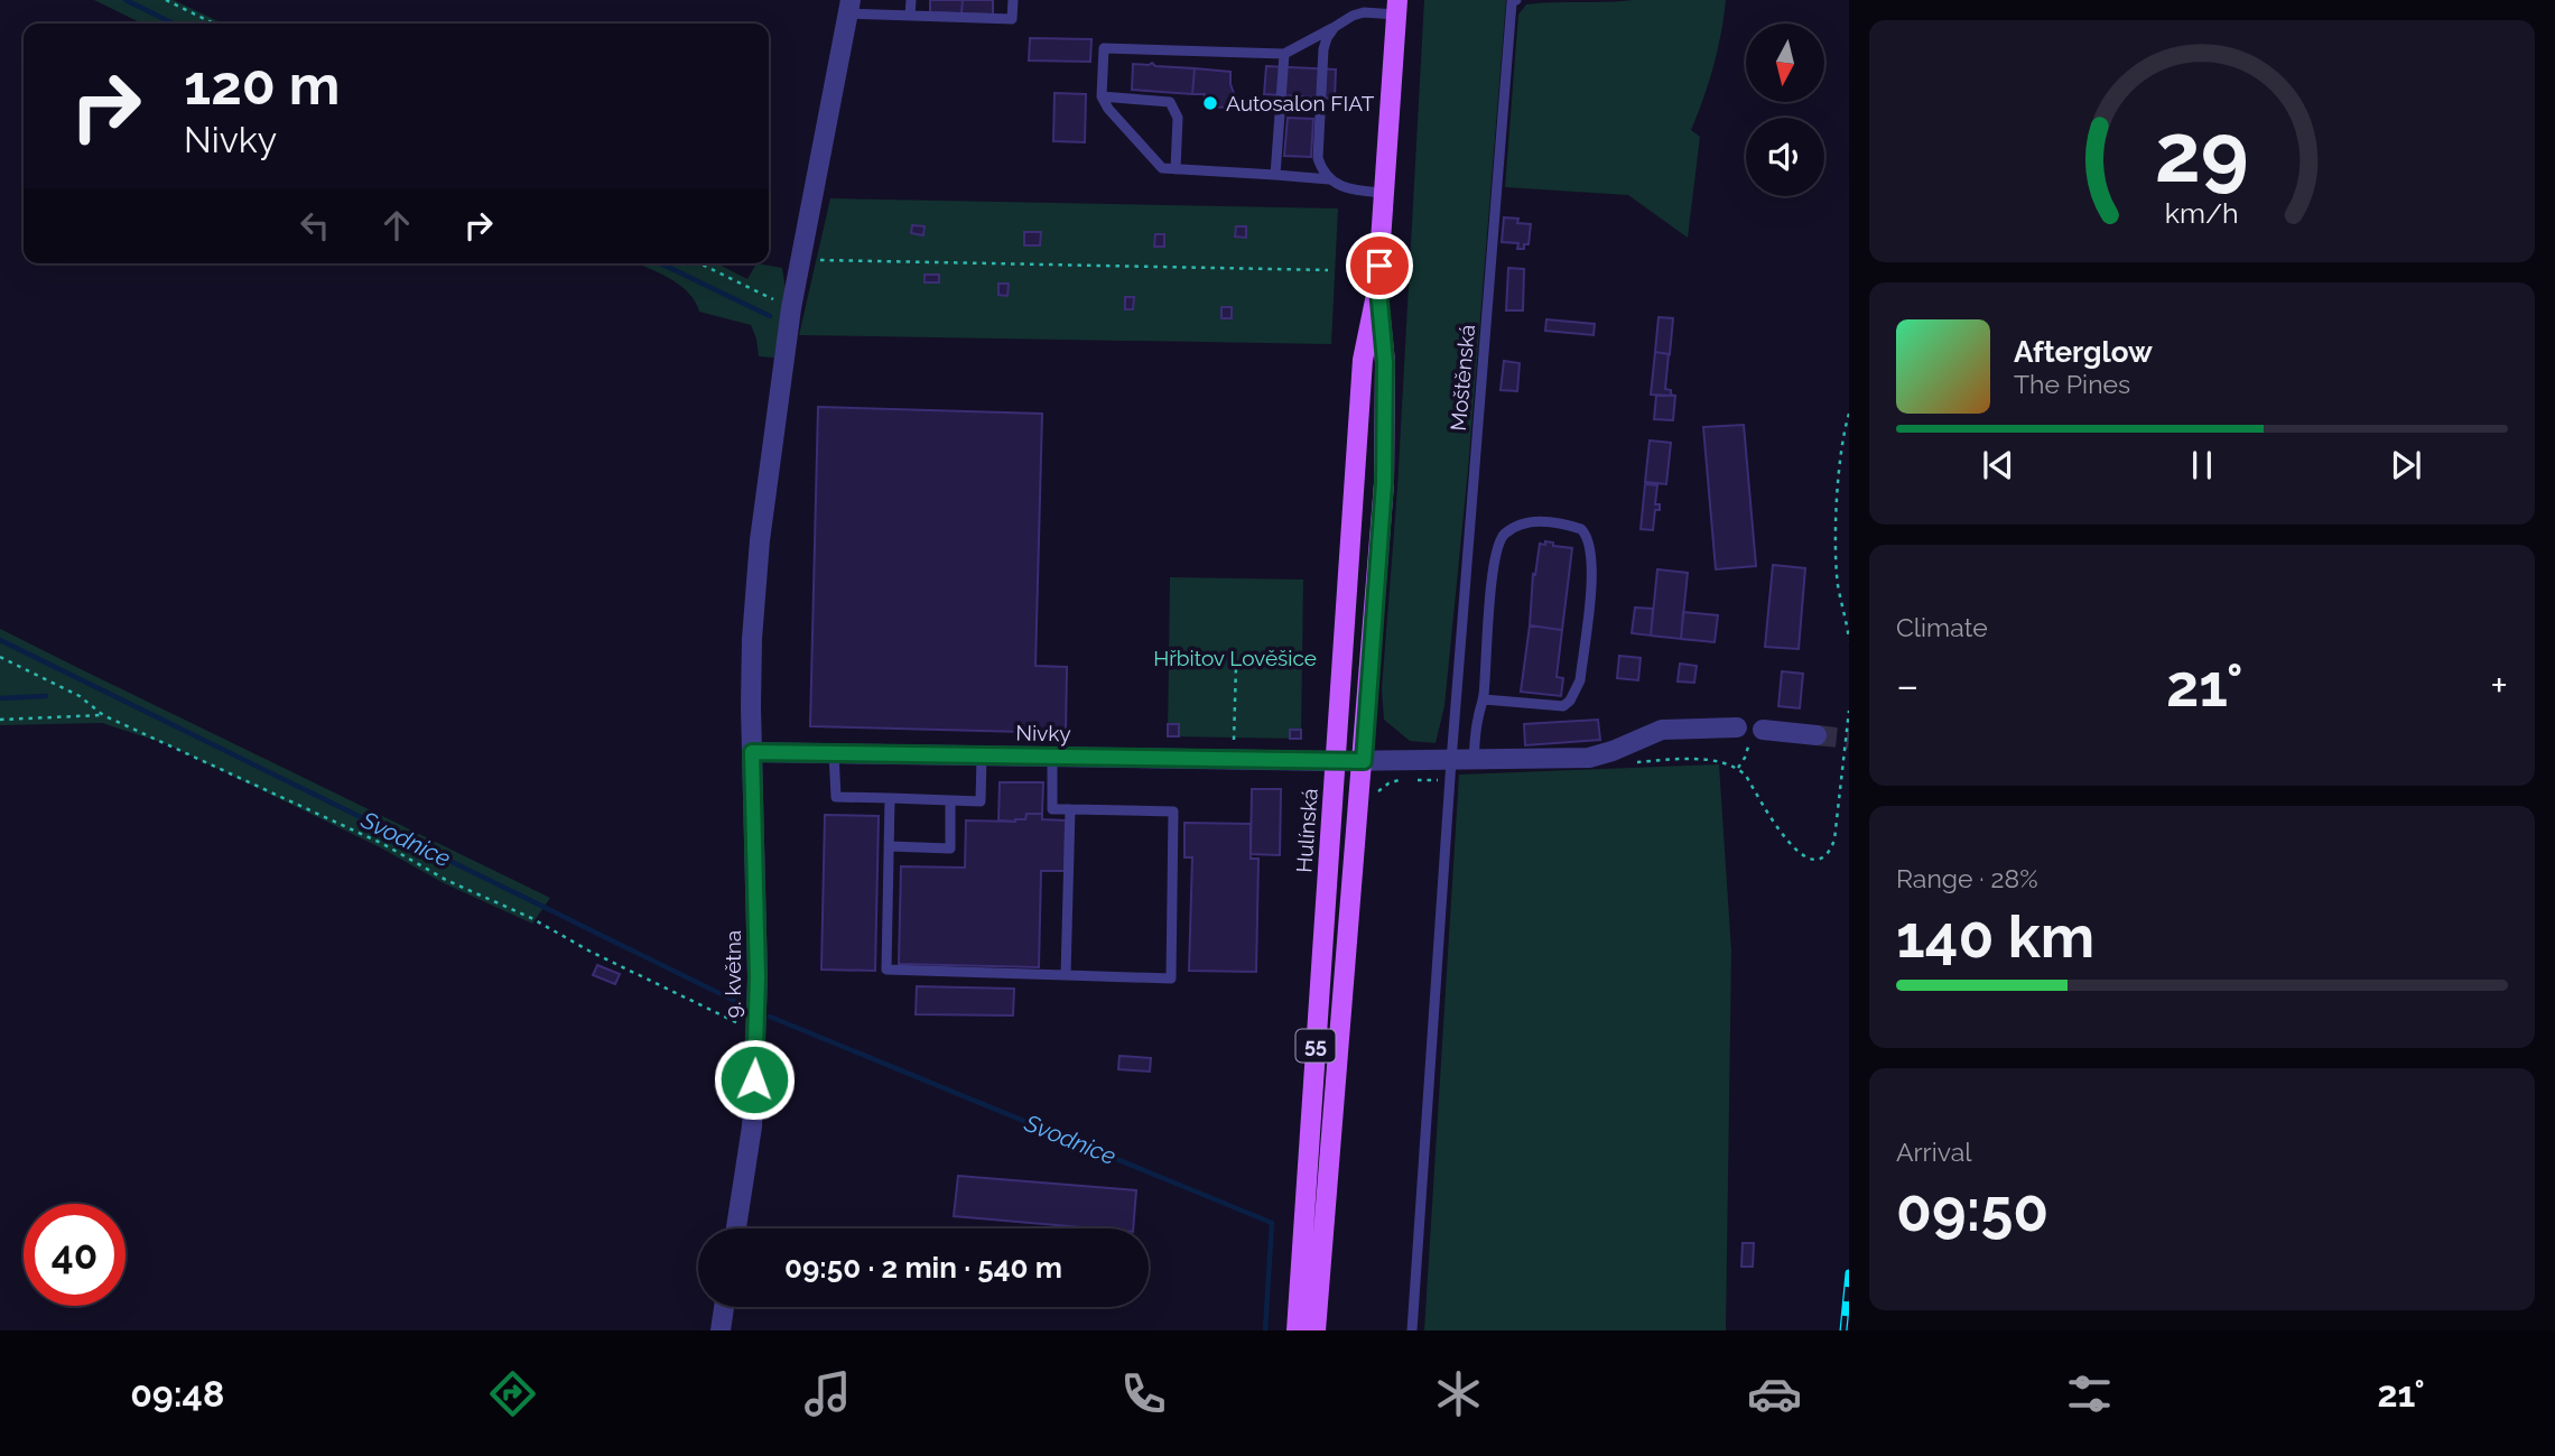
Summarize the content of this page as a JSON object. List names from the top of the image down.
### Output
{
  "streets": {
    "main road": ["Hulínská", "55"],
    "street": ["Nivky", "9. května"],
    "lane": ["Moštěnská"]
  },
  "crossings": [
    ["Moštěnská", "Nivky"],
    ["Nivky", "Hulínská"],
    ["Nivky", "9. května"]
  ],
  "water": ["Svodnice"],
  "parks": ["Hřbitov Lověšice"],
  "places": ["Autosalon FIAT"],
  "north": "bottom",
  "page": {
    "turn": ["120 m", "Nivky"],
    "song": ["Afterglow", "The Pines"],
    "tile": [
      "Climate",
      ["Range · 28%", "140 km"],
      ["Arrival", "09:50"]
    ],
    "heat": ["−", "21°", "+"],
    "limit": "40",
    "trip": "09:50 · 2 min · 540 m",
    "tabs": ["09:48", "21°"],
    "gauge": ["29", "km/h"]
  }
}
